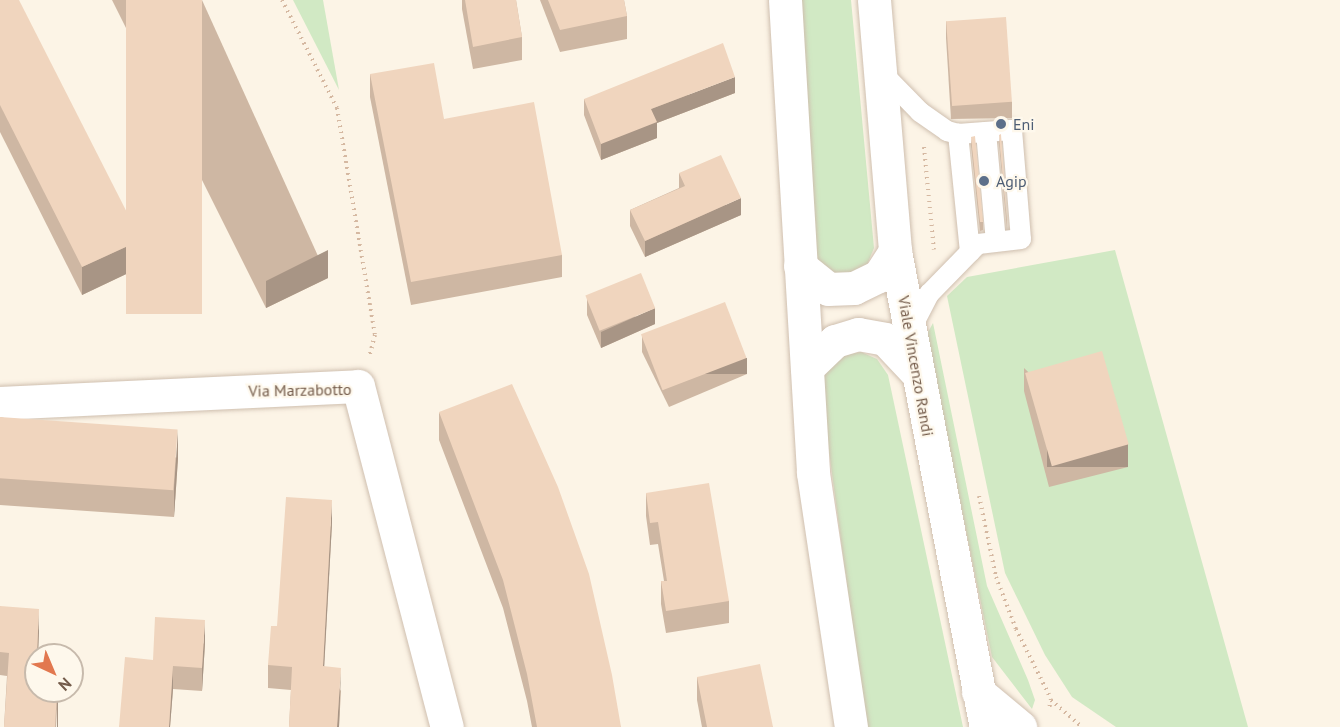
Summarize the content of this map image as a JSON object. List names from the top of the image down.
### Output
{
  "streets": {
    "street": ["Viale Vincenzo Randi", "Via Marzabotto"]
  },
  "places": ["Eni", "Agip"],
  "north": "bottom right"
}
